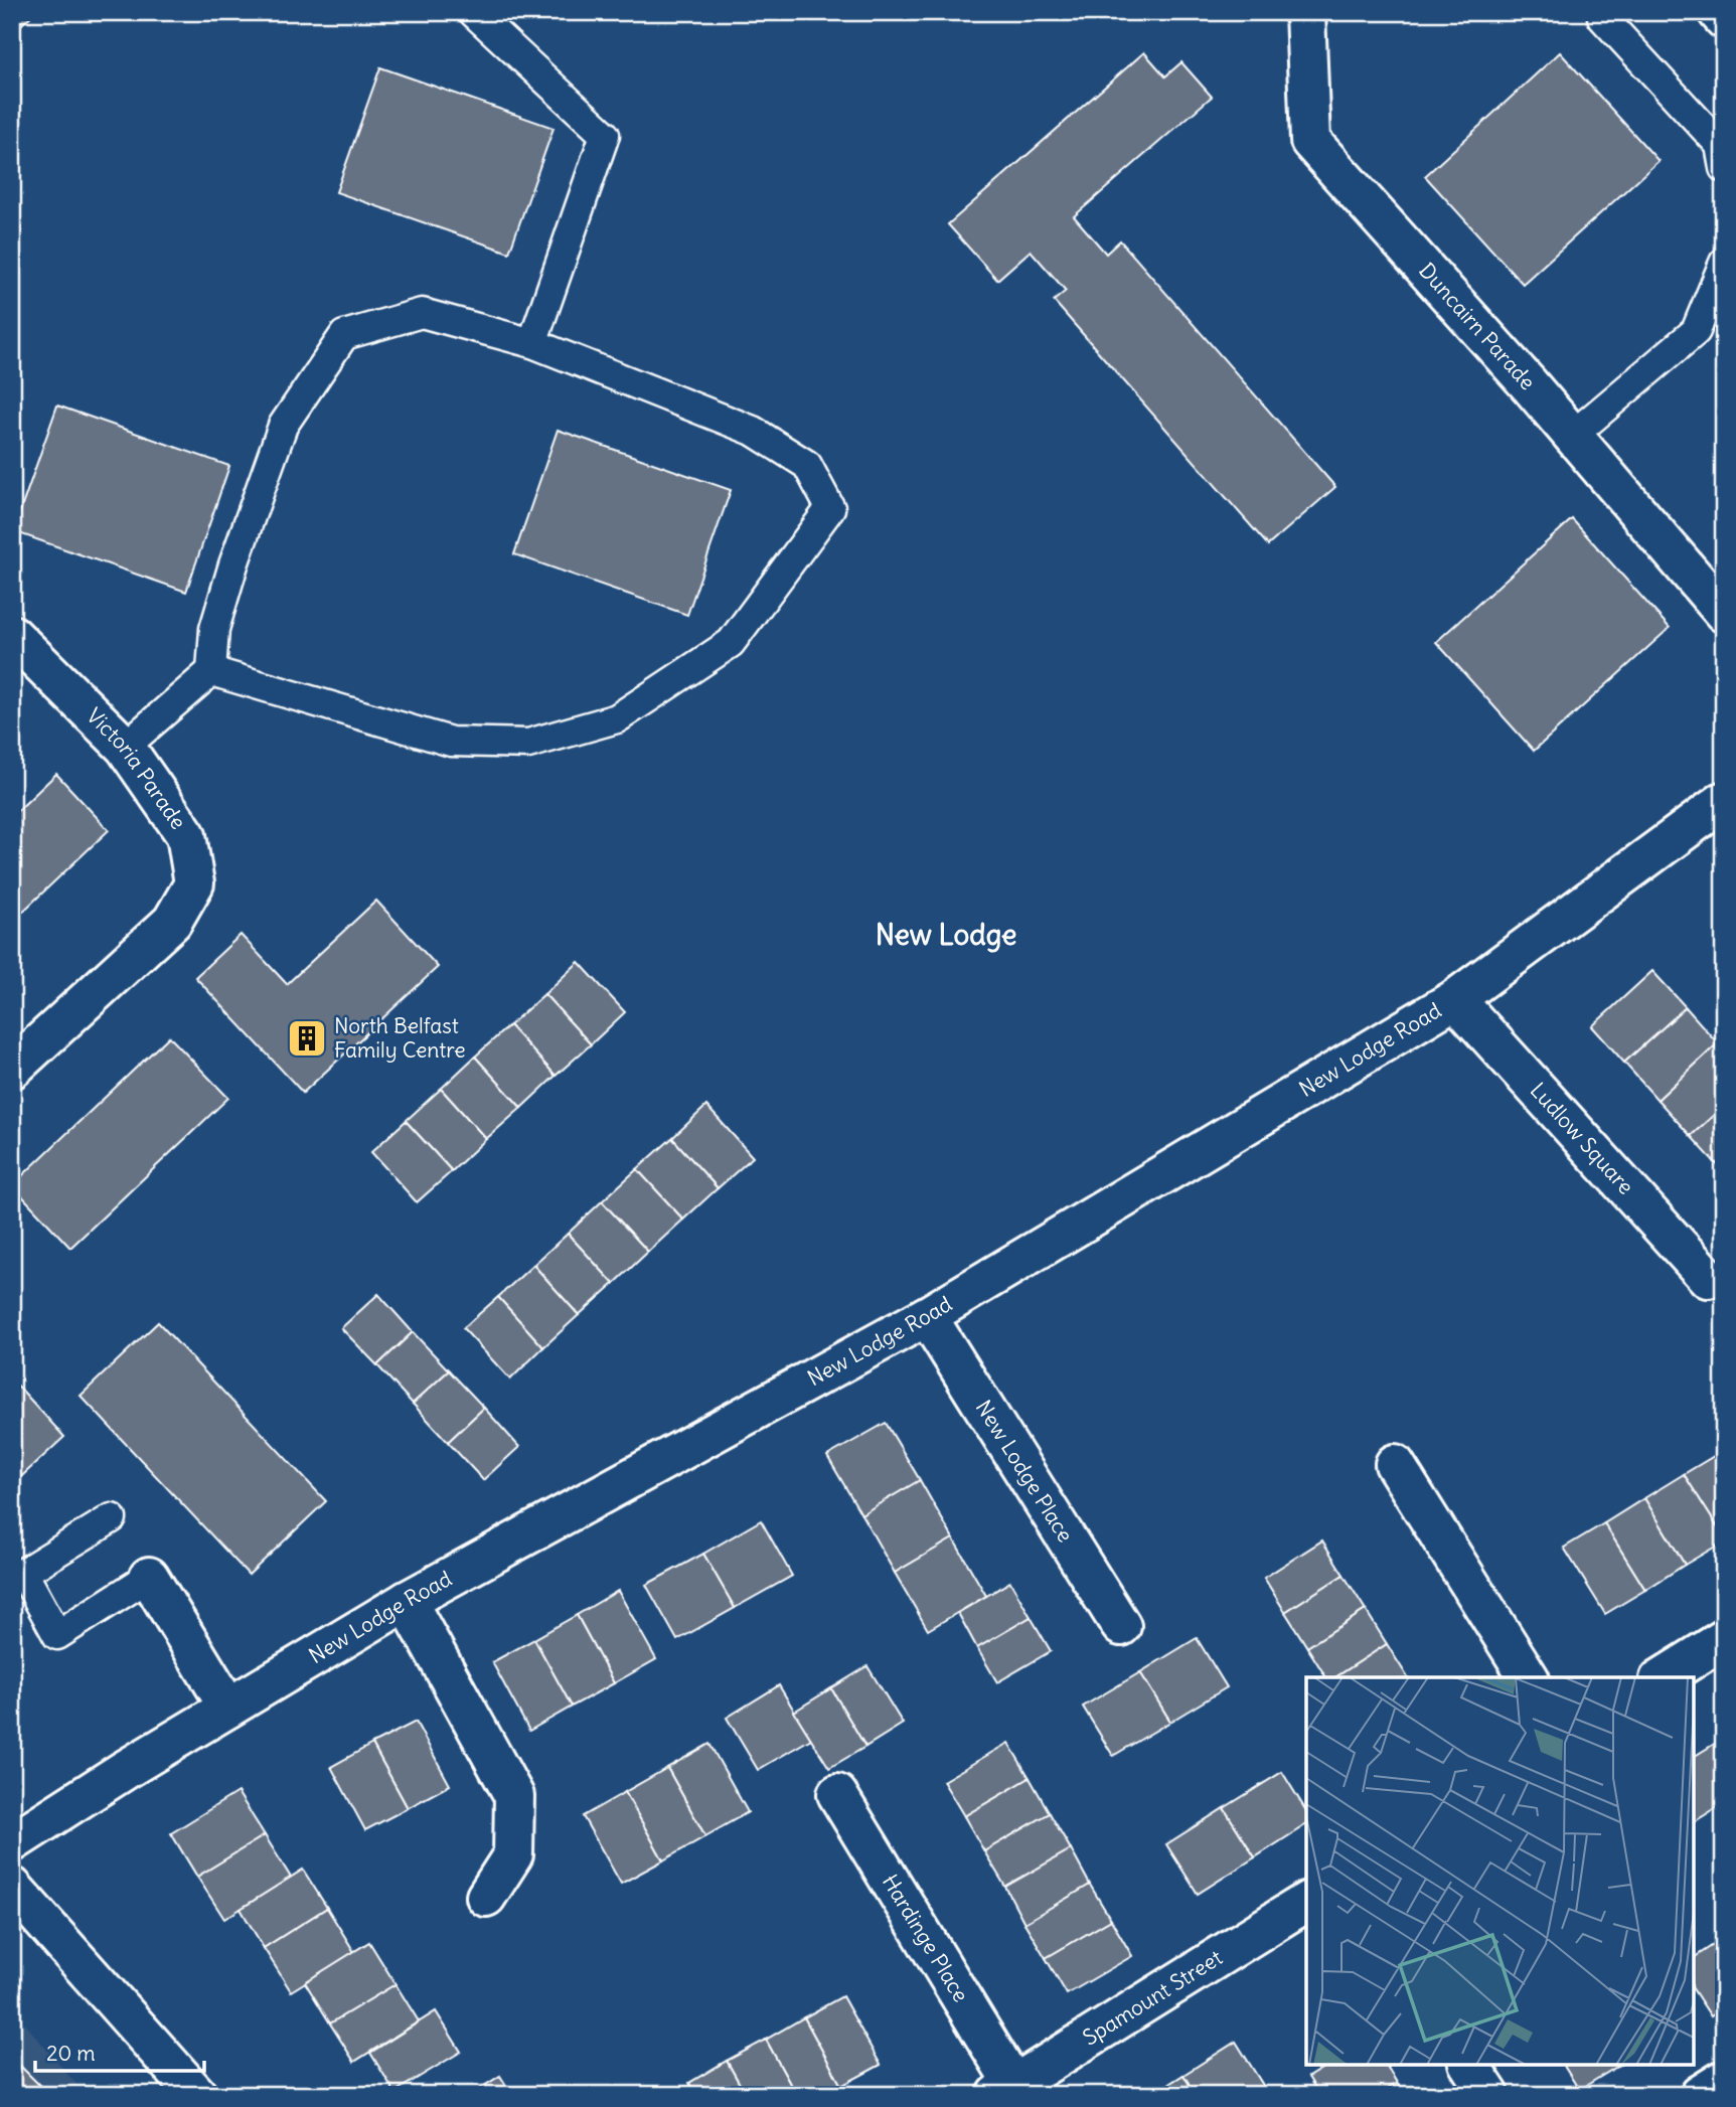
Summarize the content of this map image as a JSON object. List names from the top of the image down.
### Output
{
  "streets": {
    "street": [
      "Duncairn Parade",
      "Victoria Parade",
      "New Lodge Road",
      "Ludlow Square",
      "New Lodge Place",
      "Hardinge Place",
      "Spamount Street"
    ]
  },
  "crossings": [
    ["New Lodge Road", "Ludlow Square"],
    ["New Lodge Road", "New Lodge Place"],
    ["Hardinge Place", "Spamount Street"]
  ],
  "districts": ["New Lodge"],
  "places": {
    "building": ["North Belfast Family Centre"]
  },
  "scale_bar": "20 m"
}
